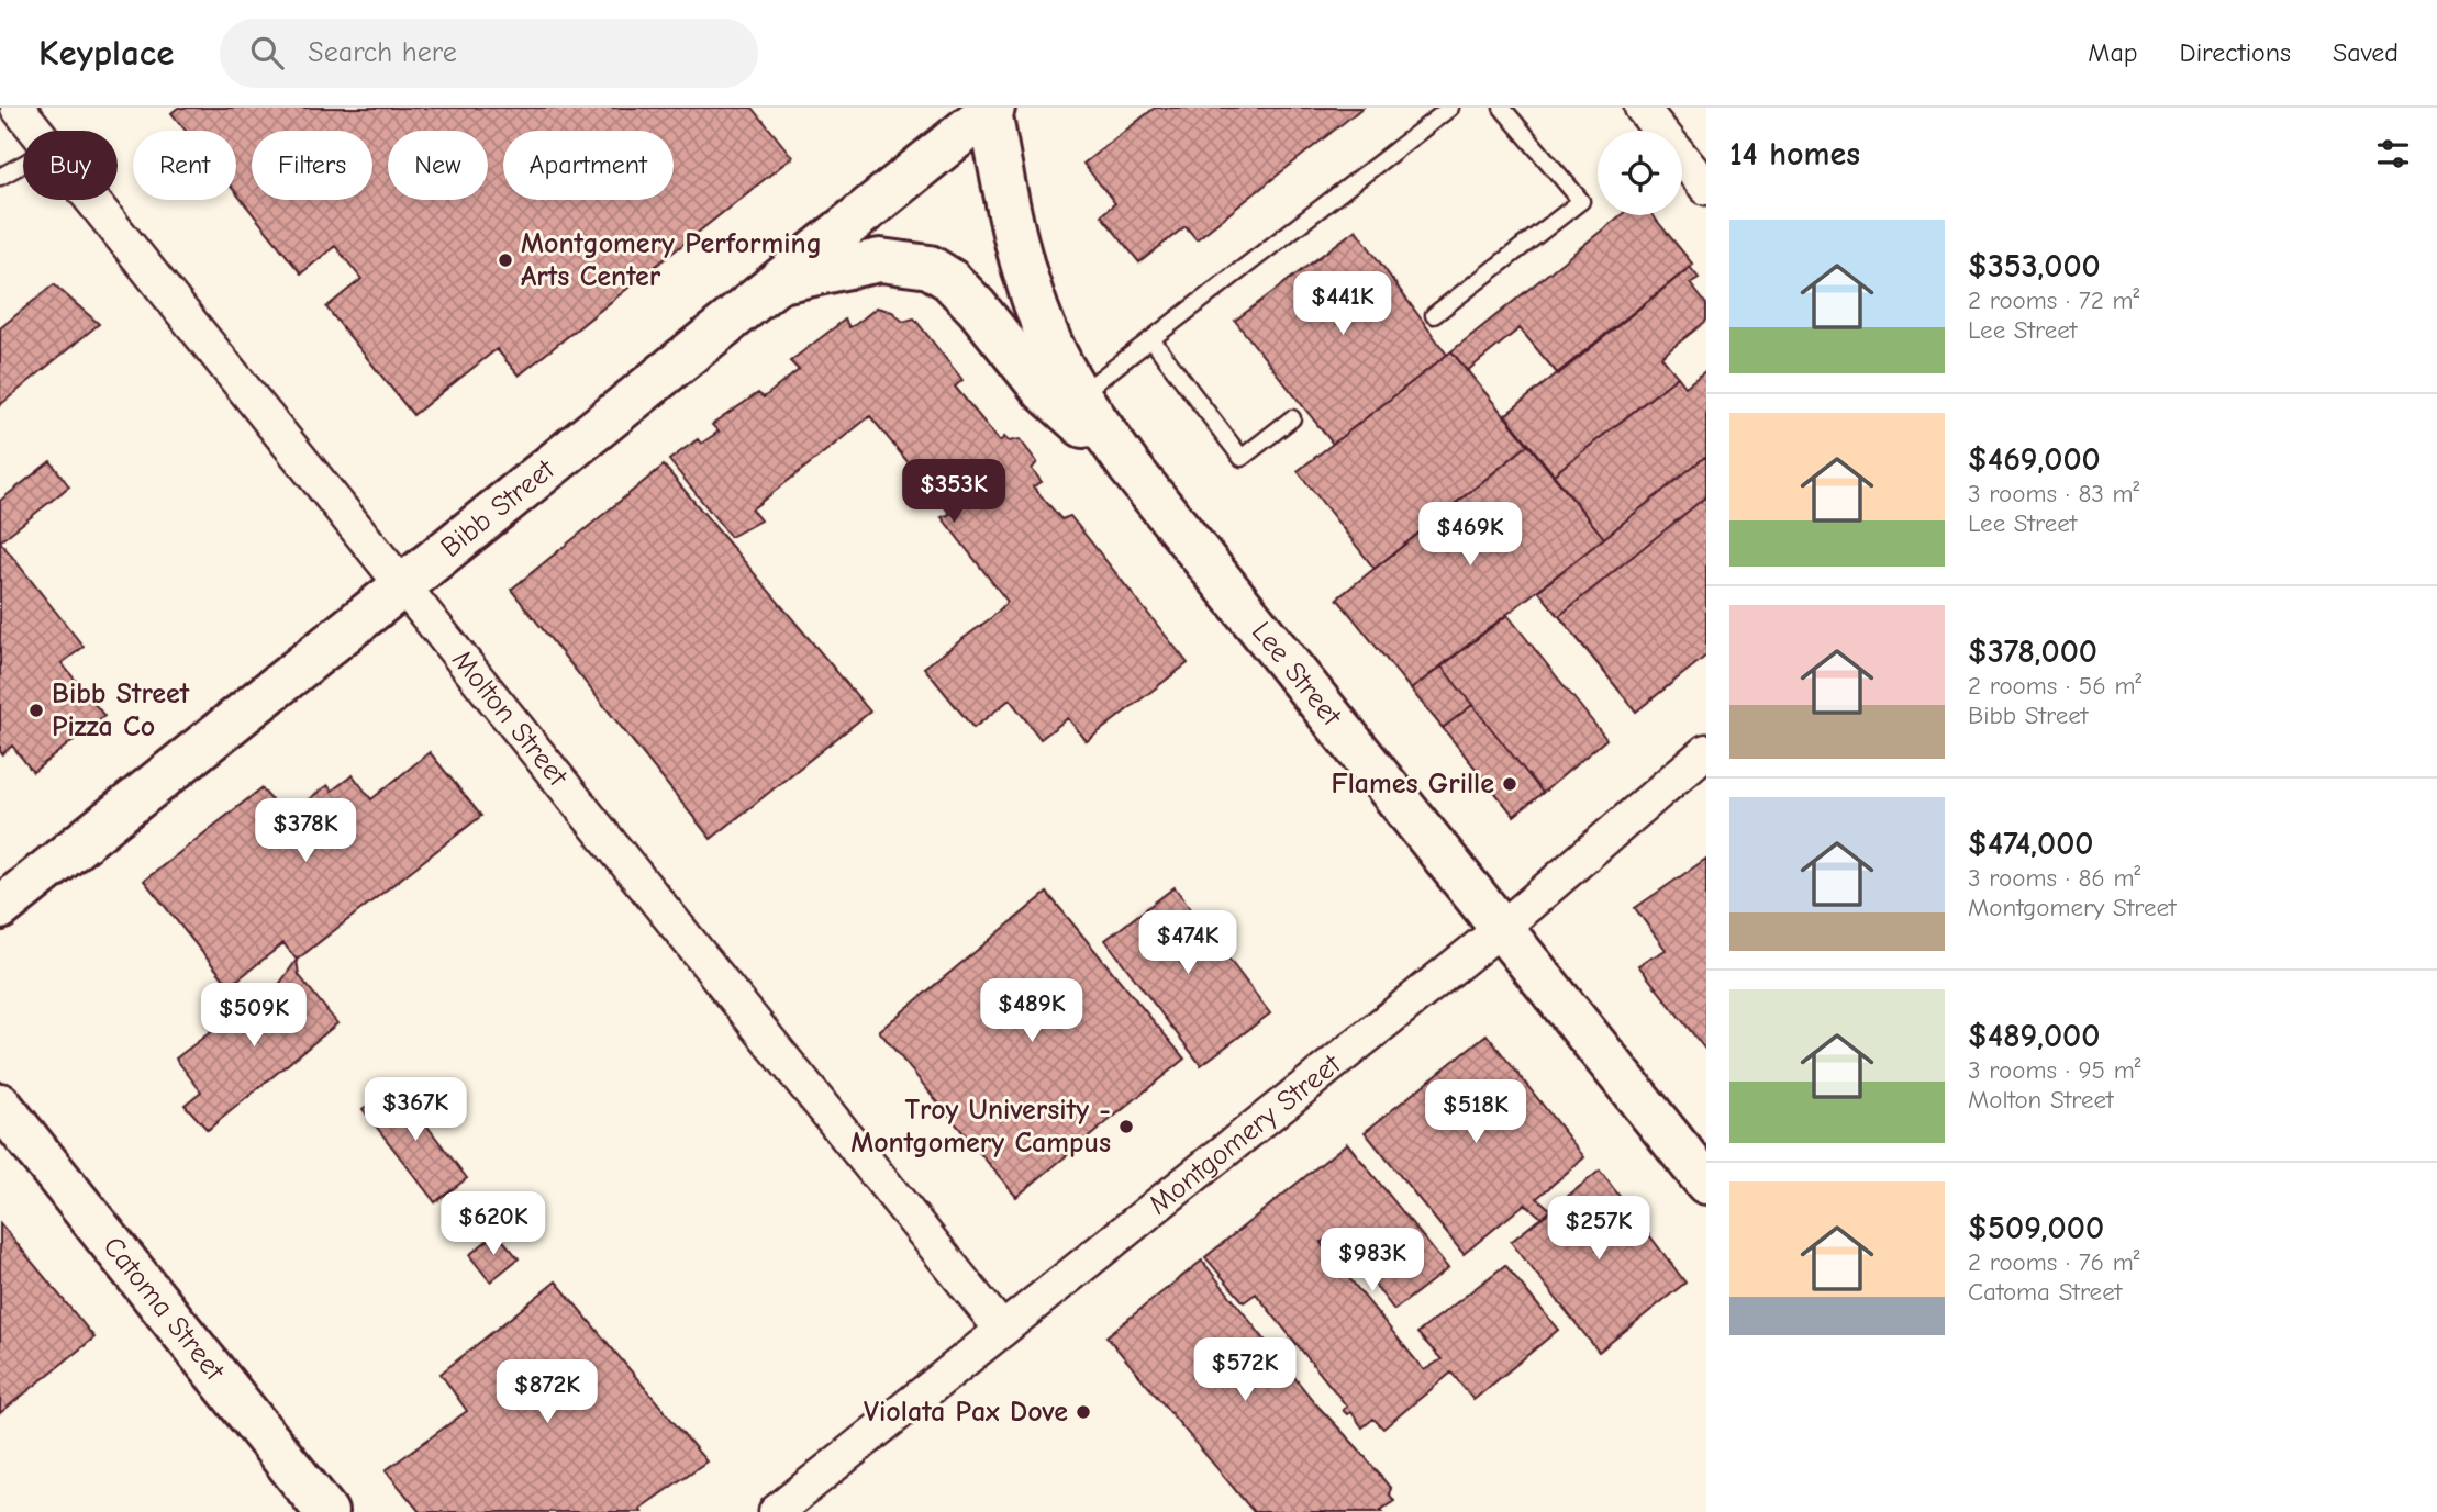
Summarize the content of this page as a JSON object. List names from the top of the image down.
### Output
{
  "streets": {
    "main road": ["Bibb Street", "Lee Street", "Catoma Street"],
    "street": ["Molton Street", "Montgomery Street"]
  },
  "crossings": [
    ["Bibb Street", "Lee Street"],
    ["Bibb Street", "Molton Street"],
    ["Lee Street", "Montgomery Street"],
    ["Molton Street", "Montgomery Street"]
  ],
  "places": [
    "Montgomery Performing Arts Center",
    "Bibb Street Pizza Co",
    "Flames Grille",
    "Troy University - Montgomery Campus",
    "Violata Pax Dove"
  ],
  "page": {
    "header": "Keyplace",
    "search": "Search here",
    "nav": ["Map", "Directions", "Saved"],
    "heading": "14 homes",
    "chip": [
      "Buy",
      "Rent",
      "Filters",
      "New",
      "Apartment"
    ],
    "list": [
      {
        "name": "$353,000",
        "note": "2 rooms · 72 m² · Lee Street"
      },
      {
        "name": "$469,000",
        "note": "3 rooms · 83 m² · Lee Street"
      },
      {
        "name": "$378,000",
        "note": "2 rooms · 56 m² · Bibb Street"
      },
      {
        "name": "$474,000",
        "note": "3 rooms · 86 m² · Montgomery Street"
      },
      {
        "name": "$489,000",
        "note": "3 rooms · 95 m² · Molton Street"
      },
      {
        "name": "$509,000",
        "note": "2 rooms · 76 m² · Catoma Street"
      }
    ],
    "price": [
      "$441K",
      "$353K",
      "$469K",
      "$378K",
      "$474K",
      "$489K",
      "$509K",
      "$367K",
      "$518K",
      "$620K",
      "$257K",
      "$983K",
      "$572K",
      "$872K"
    ]
  }
}
